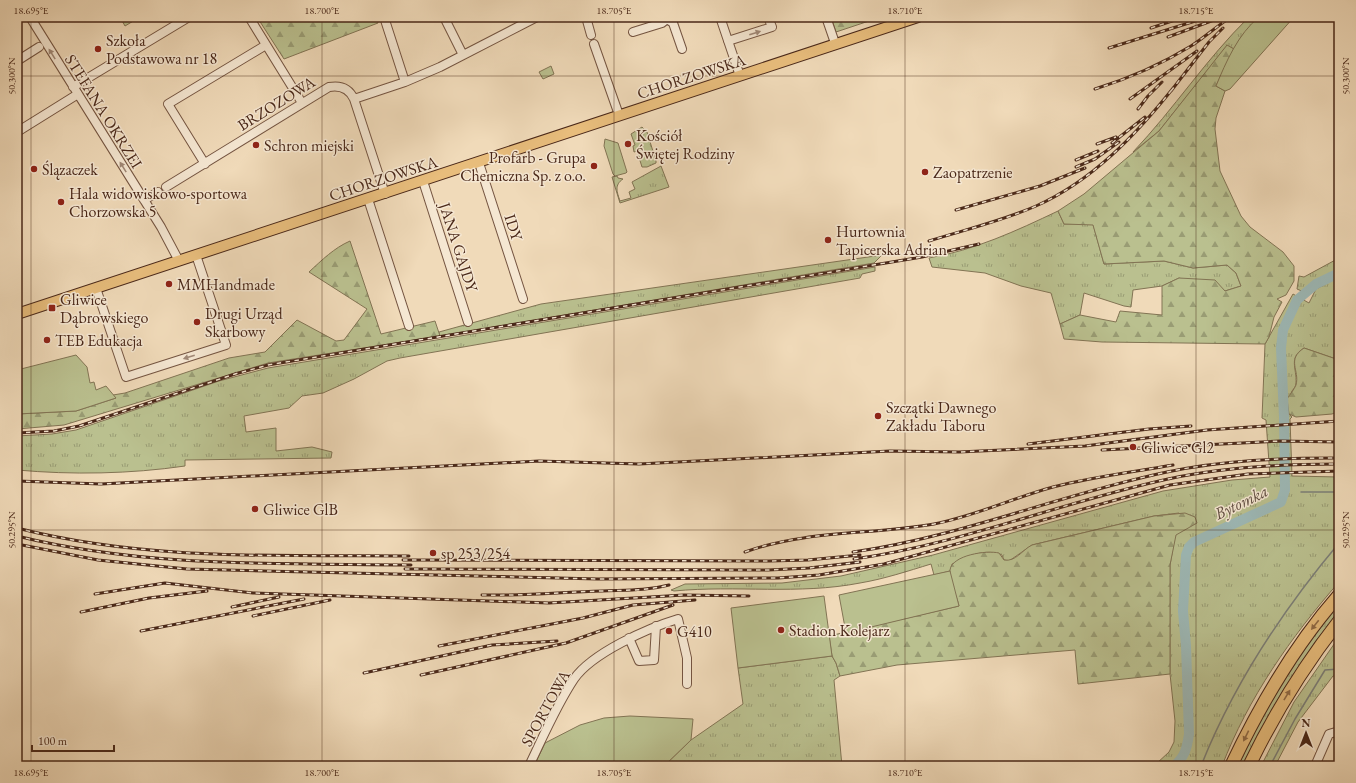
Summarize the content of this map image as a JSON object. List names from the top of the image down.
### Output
{
  "streets": {
    "main road": ["CHORZOWSKA"],
    "street": [
      "BRZOZOWA",
      "STEFANA OKRZEI",
      "IDY",
      "JANA GAJDY",
      "SPORTOWA"
    ]
  },
  "crossings": [
    ["CHORZOWSKA", "STEFANA OKRZEI"],
    ["CHORZOWSKA", "IDY"],
    ["CHORZOWSKA", "JANA GAJDY"]
  ],
  "one_way": ["STEFANA OKRZEI"],
  "water": ["Bytomka"],
  "places": {
    "other": [
      "Szkoła Podstawowa nr 18",
      "Kościół Świętej Rodziny",
      "Schron miejski",
      "Profarb - Grupa Chemiczna Sp. z o.o.",
      "Ślązaczek",
      "Zaopatrzenie",
      "Hala widowiskowo-sportowa Chorzowska 5",
      "Hurtownia Tapicerska Adrian",
      "MMHandmade",
      "Drugi Urząd Skarbowy",
      "TEB Edukacja",
      "Szczątki Dawnego Zakładu Taboru",
      "Gliwice Gl2",
      "Gliwice GlB",
      "sp 253/254",
      "Stadion Kolejarz",
      "G410"
    ],
    "transit": ["Gliwice Dąbrowskiego"]
  },
  "scale_bar": "100 m",
  "north": "top",
  "coordinates": [
    "18.695°E",
    "18.700°E",
    "18.705°E",
    "18.710°E",
    "18.715°E",
    "50.300°N",
    "50.295°N"
  ]
}
